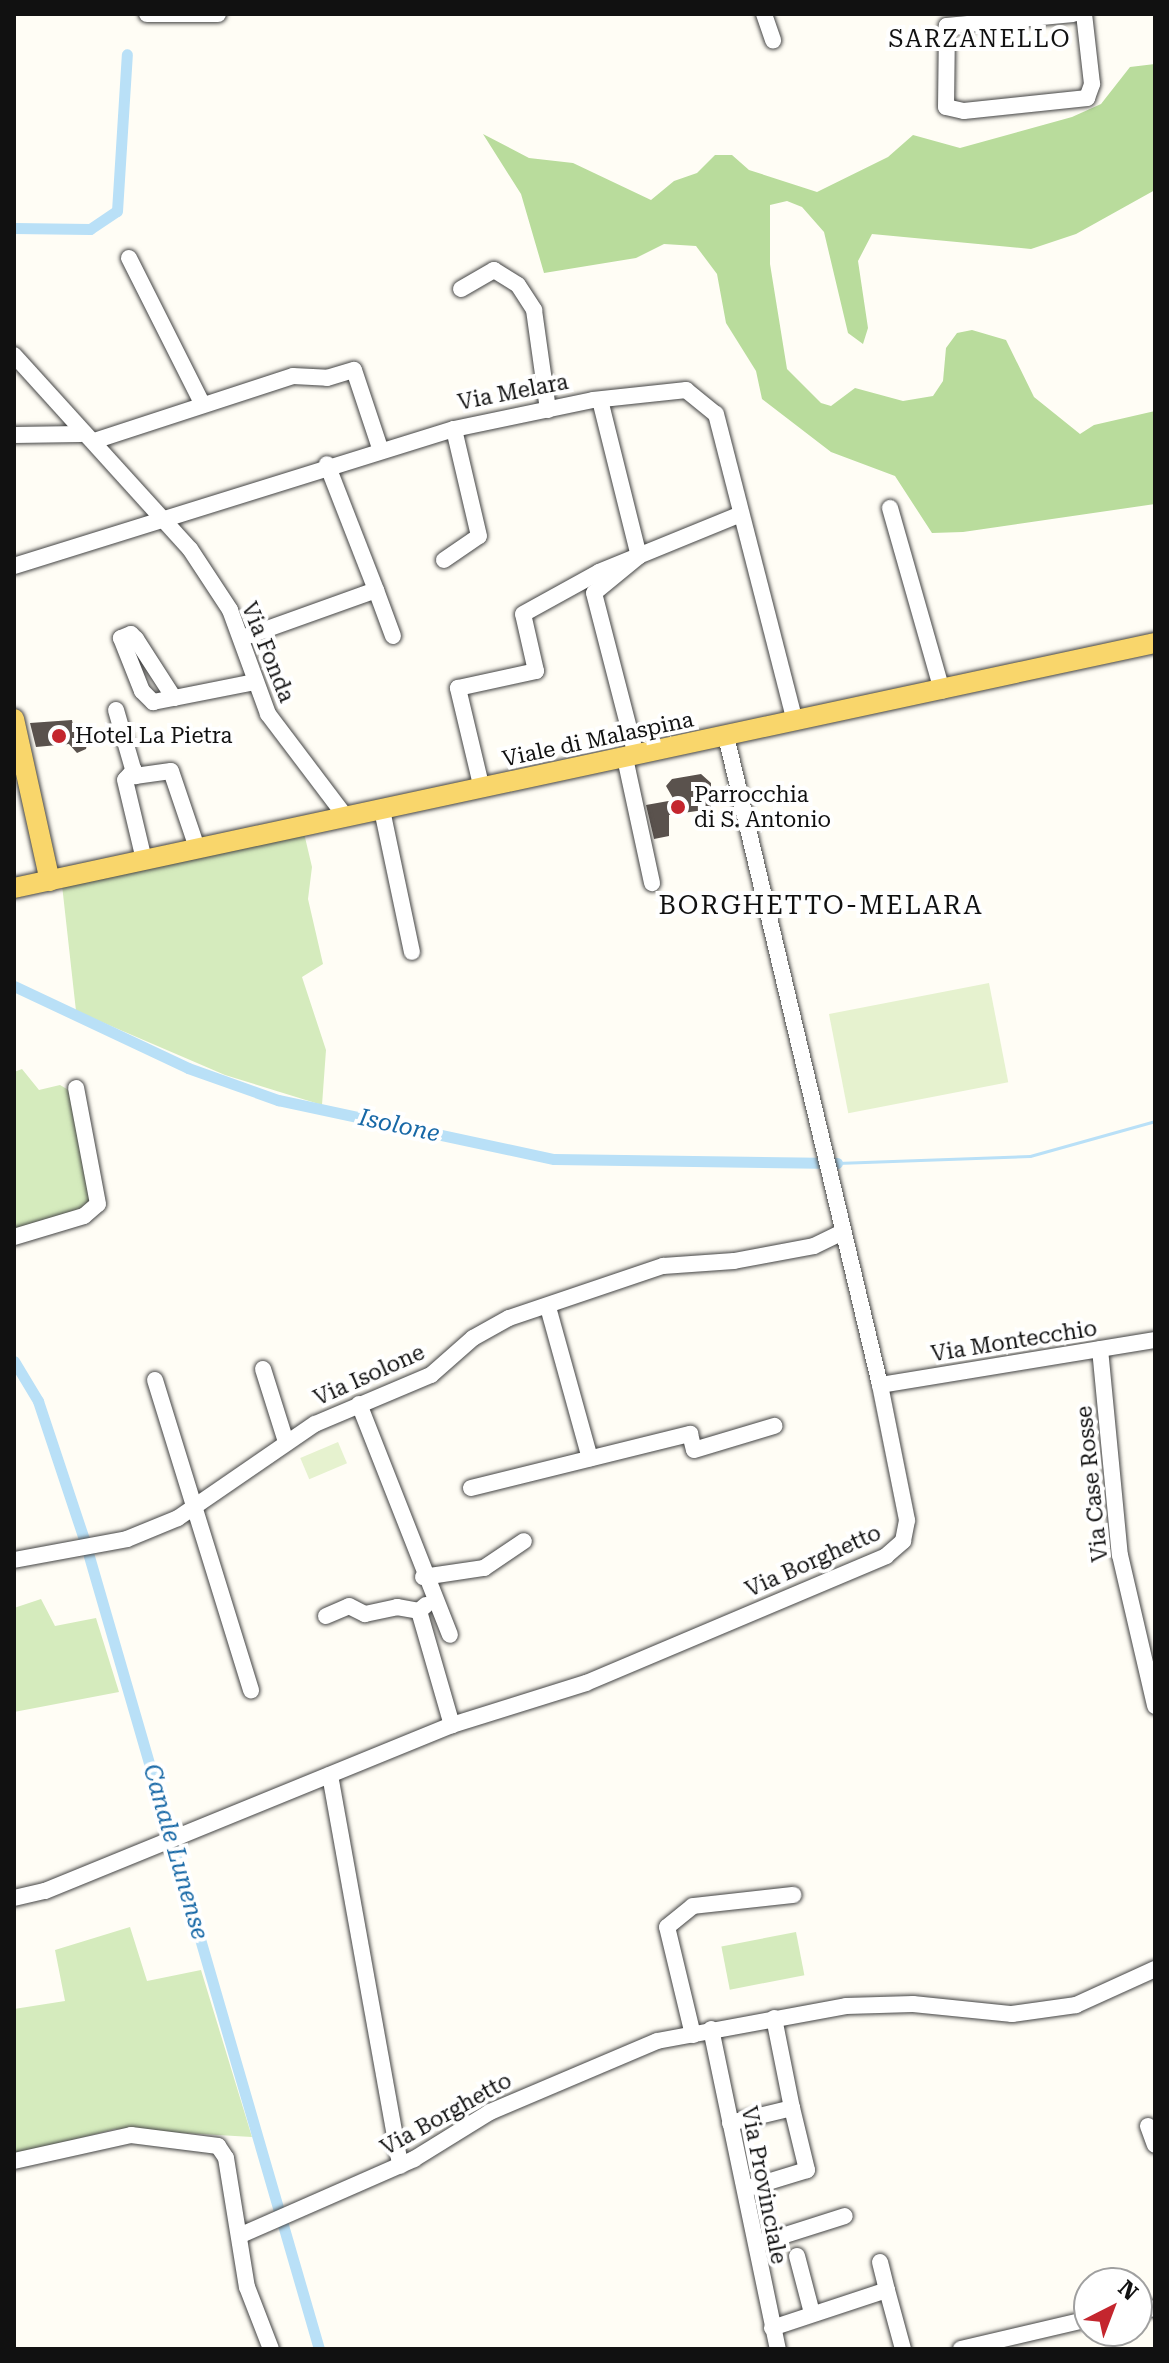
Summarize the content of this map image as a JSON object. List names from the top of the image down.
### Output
{
  "streets": {
    "main road": ["Viale di Malaspina"],
    "street": [
      "Via Melara",
      "Via Fonda",
      "Via Montecchio",
      "Via Isolone",
      "Via Case Rosse",
      "Via Borghetto",
      "Via Provinciale"
    ]
  },
  "crossings": [
    ["Via Melara", "Via Fonda"],
    ["Via Melara", "Viale di Malaspina"],
    ["Via Fonda", "Viale di Malaspina"],
    ["Viale di Malaspina", "Via Borghetto"],
    ["Via Montecchio", "Via Case Rosse"],
    ["Via Montecchio", "Via Borghetto"],
    ["Via Isolone", "Via Borghetto"],
    ["Via Borghetto", "Via Provinciale"]
  ],
  "districts": ["SARZANELLO", "BORGHETTO-MELARA"],
  "water": ["Isolone", "Canale Lunense"],
  "places": ["Hotel La Pietra", "Parrocchia di S. Antonio"],
  "north": "top right"
}
